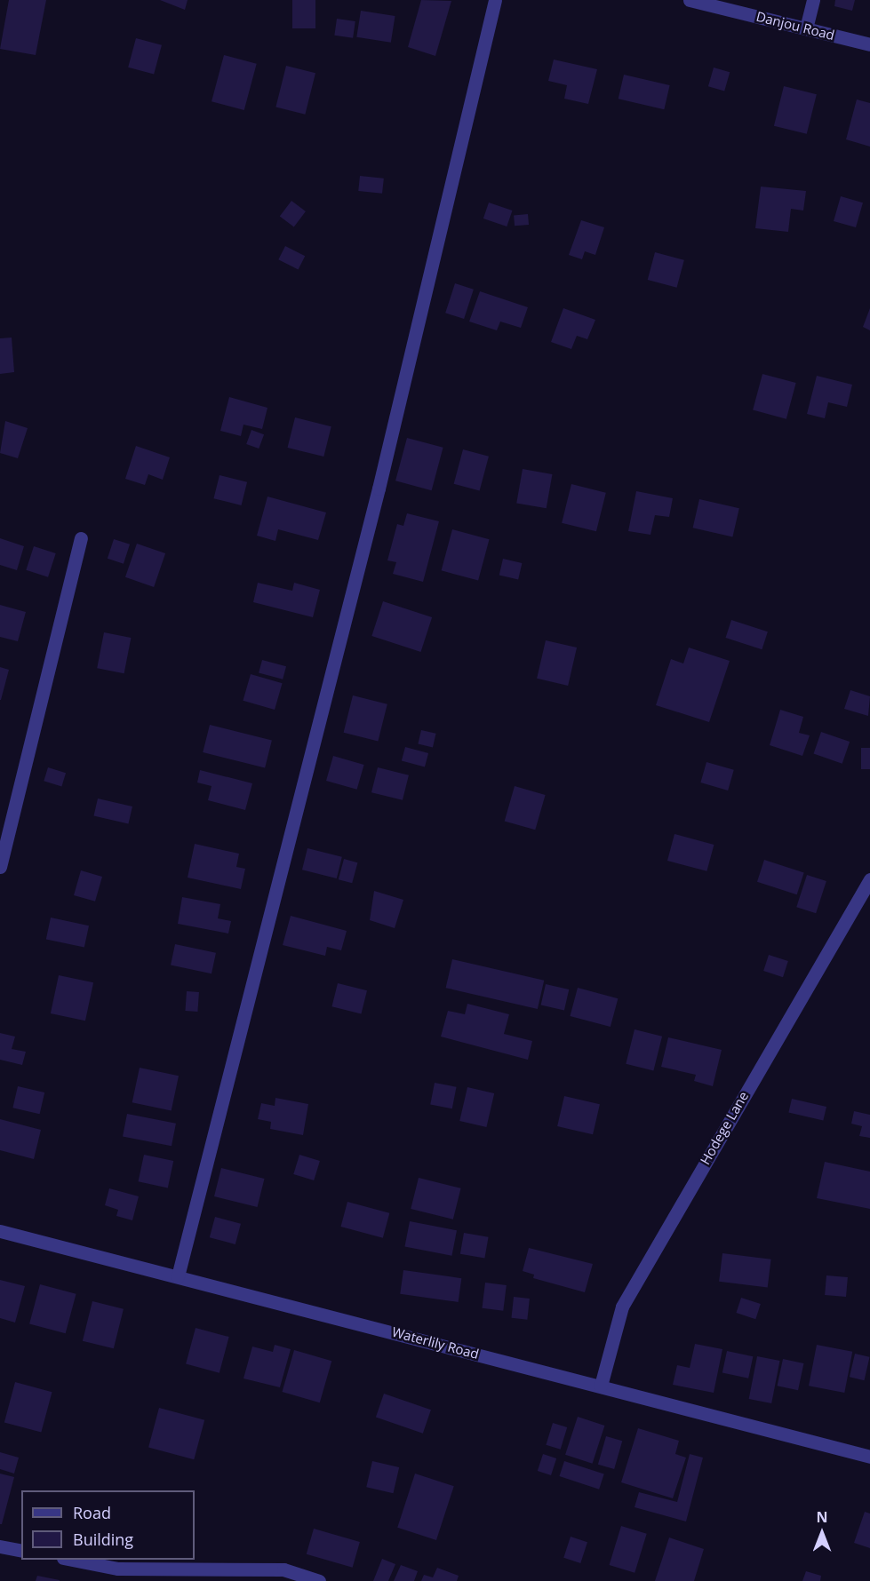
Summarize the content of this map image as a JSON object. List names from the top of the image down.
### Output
{
  "streets": {
    "street": ["Danjou Road", "Hodege Lane", "Waterlily Road"]
  },
  "crossings": [
    ["Hodege Lane", "Waterlily Road"]
  ],
  "legend": ["Road", "Building"],
  "north": "top"
}
